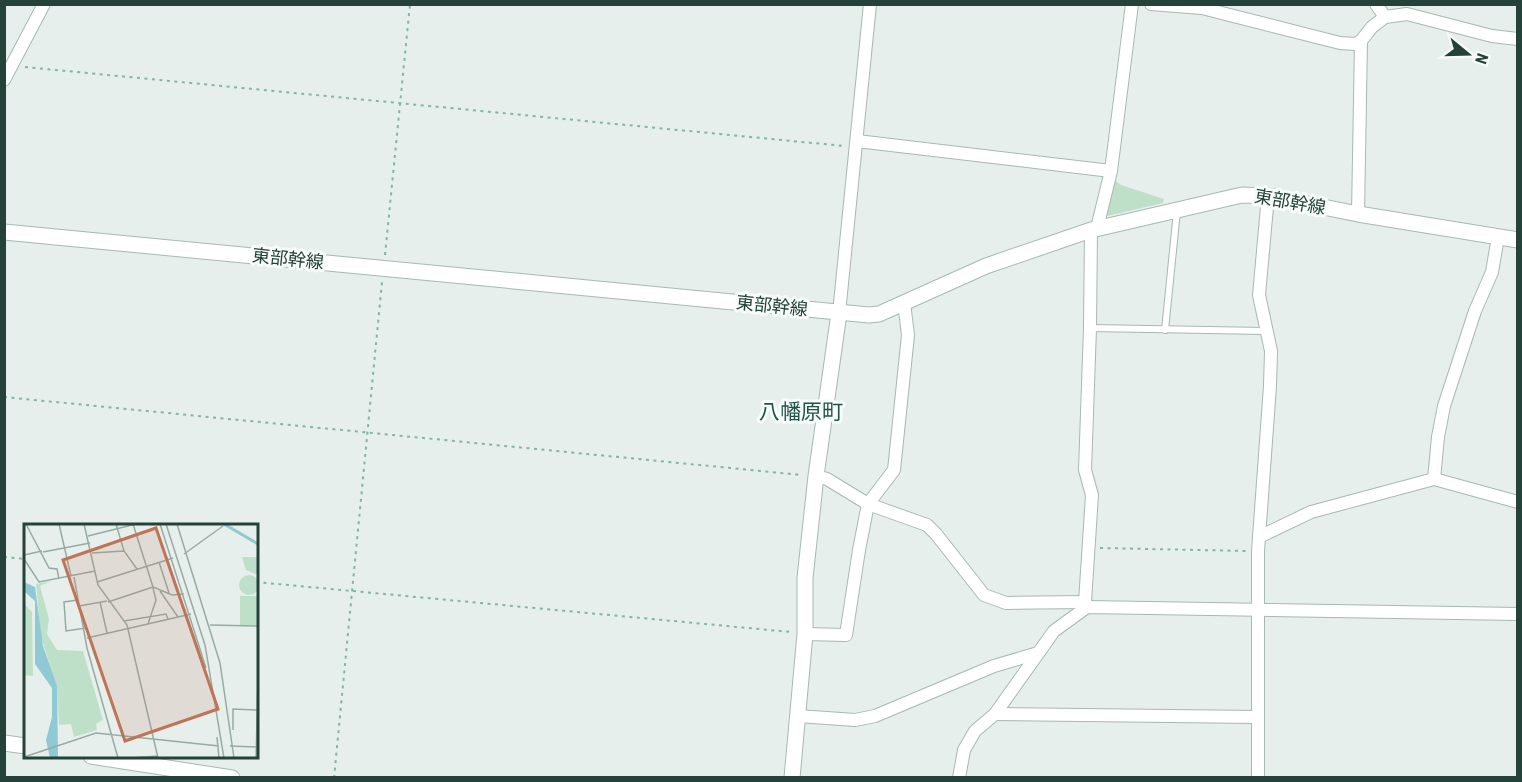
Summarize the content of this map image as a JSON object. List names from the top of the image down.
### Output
{
  "streets": {
    "street": ["東部幹線"]
  },
  "districts": ["八幡原町"],
  "north": "right"
}
